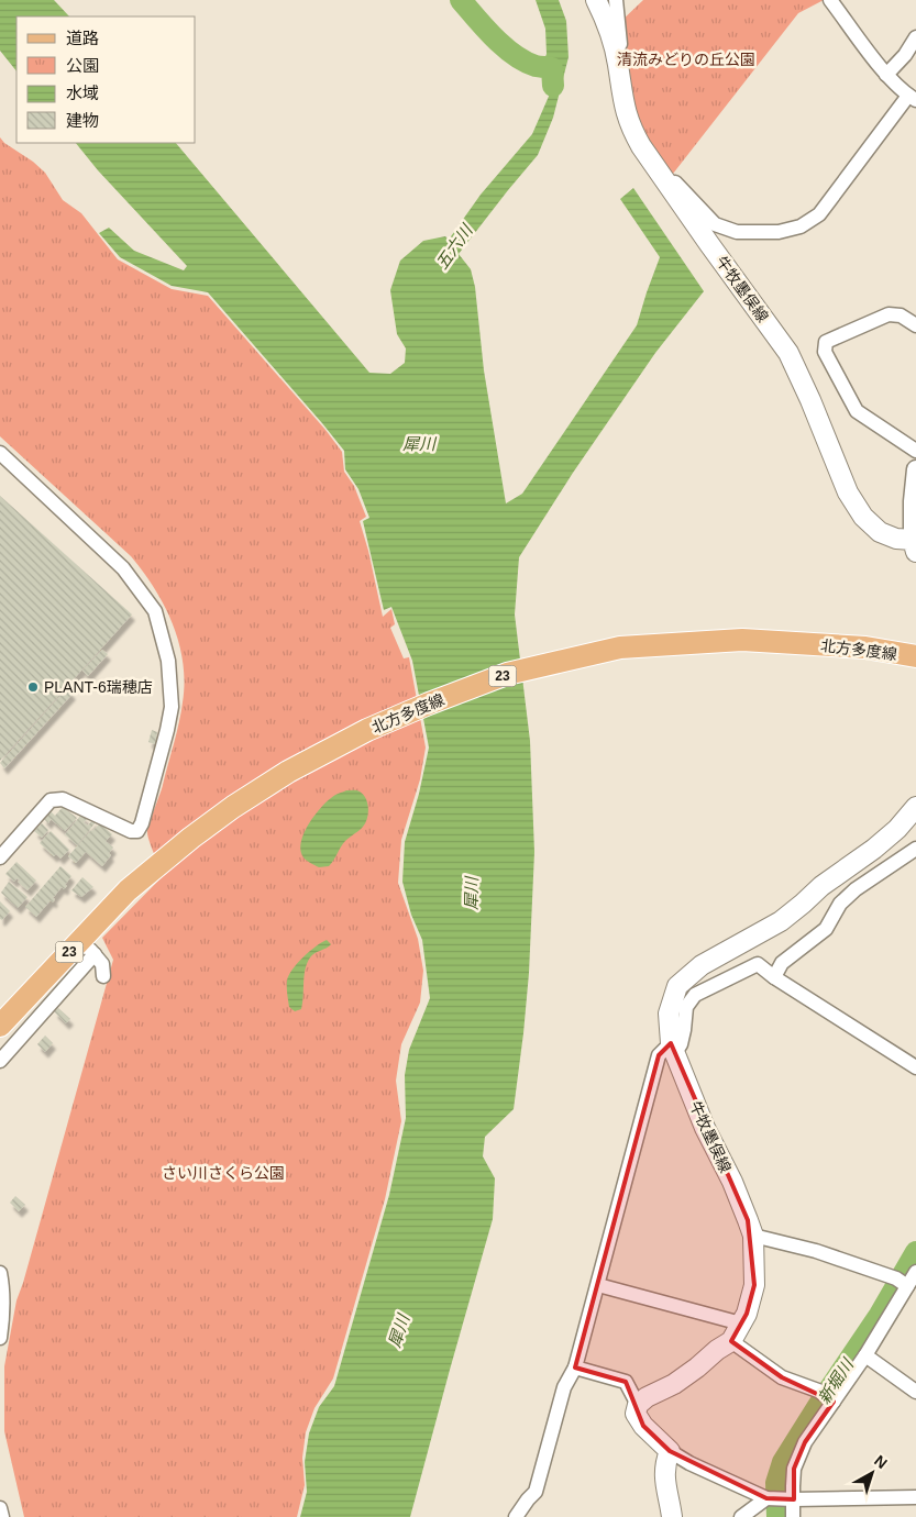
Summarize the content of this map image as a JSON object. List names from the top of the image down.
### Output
{
  "streets": {
    "main road": ["牛牧墨俣線", "北方多度線", "23"]
  },
  "water": ["五六川", "犀川", "新堀川"],
  "parks": ["清流みどりの丘公園", "さい川さくら公園"],
  "places": ["PLANT-6瑞穂店"],
  "legend": [
    "道路",
    "公園",
    "水域",
    "建物"
  ],
  "north": "top right"
}
